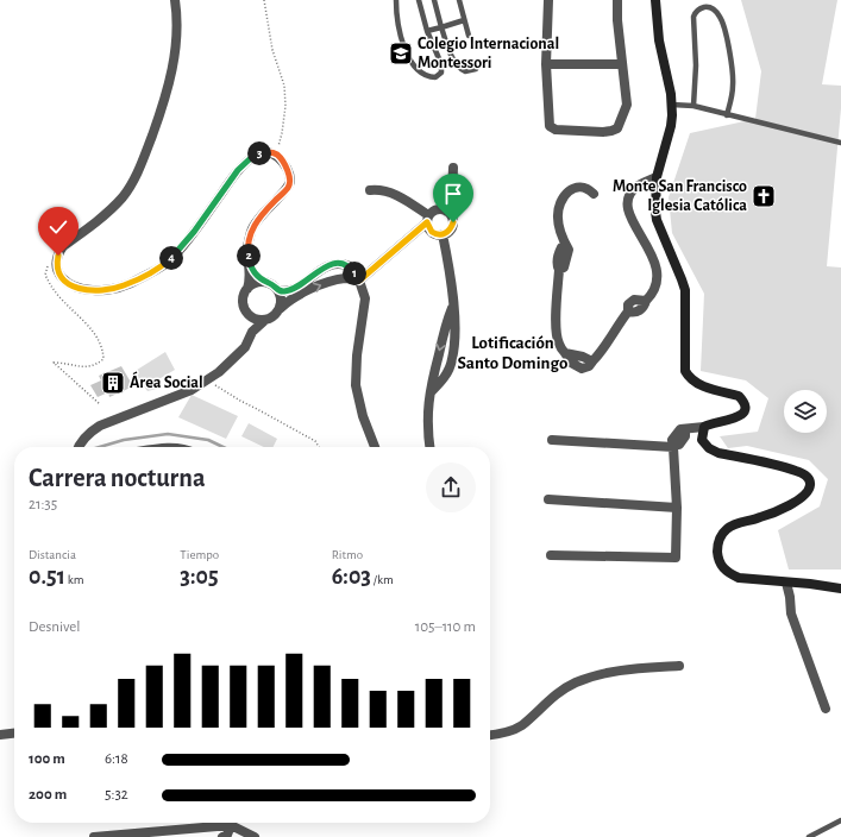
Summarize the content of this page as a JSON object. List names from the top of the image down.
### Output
{
  "districts": ["Lotificación Santo Domingo"],
  "places": {
    "school or university": ["Colegio Internacional Montessori"],
    "church": ["Monte San Francisco Iglesia Católica"],
    "building": ["Área Social"]
  },
  "page": {
    "pins": [
      "3",
      "2",
      "4",
      "1"
    ],
    "heading": ["Carrera nocturna", "21:35"],
    "stats": [
      ["Distancia", "0.51 km"],
      ["Tiempo", "3:05"],
      ["Ritmo", "6:03 /km"]
    ],
    "chart": ["Desnivel", "105–110 m"],
    "list": [
      {
        "name": "100 m",
        "note": "6:18"
      },
      {
        "name": "200 m",
        "note": "5:32"
      }
    ]
  }
}
